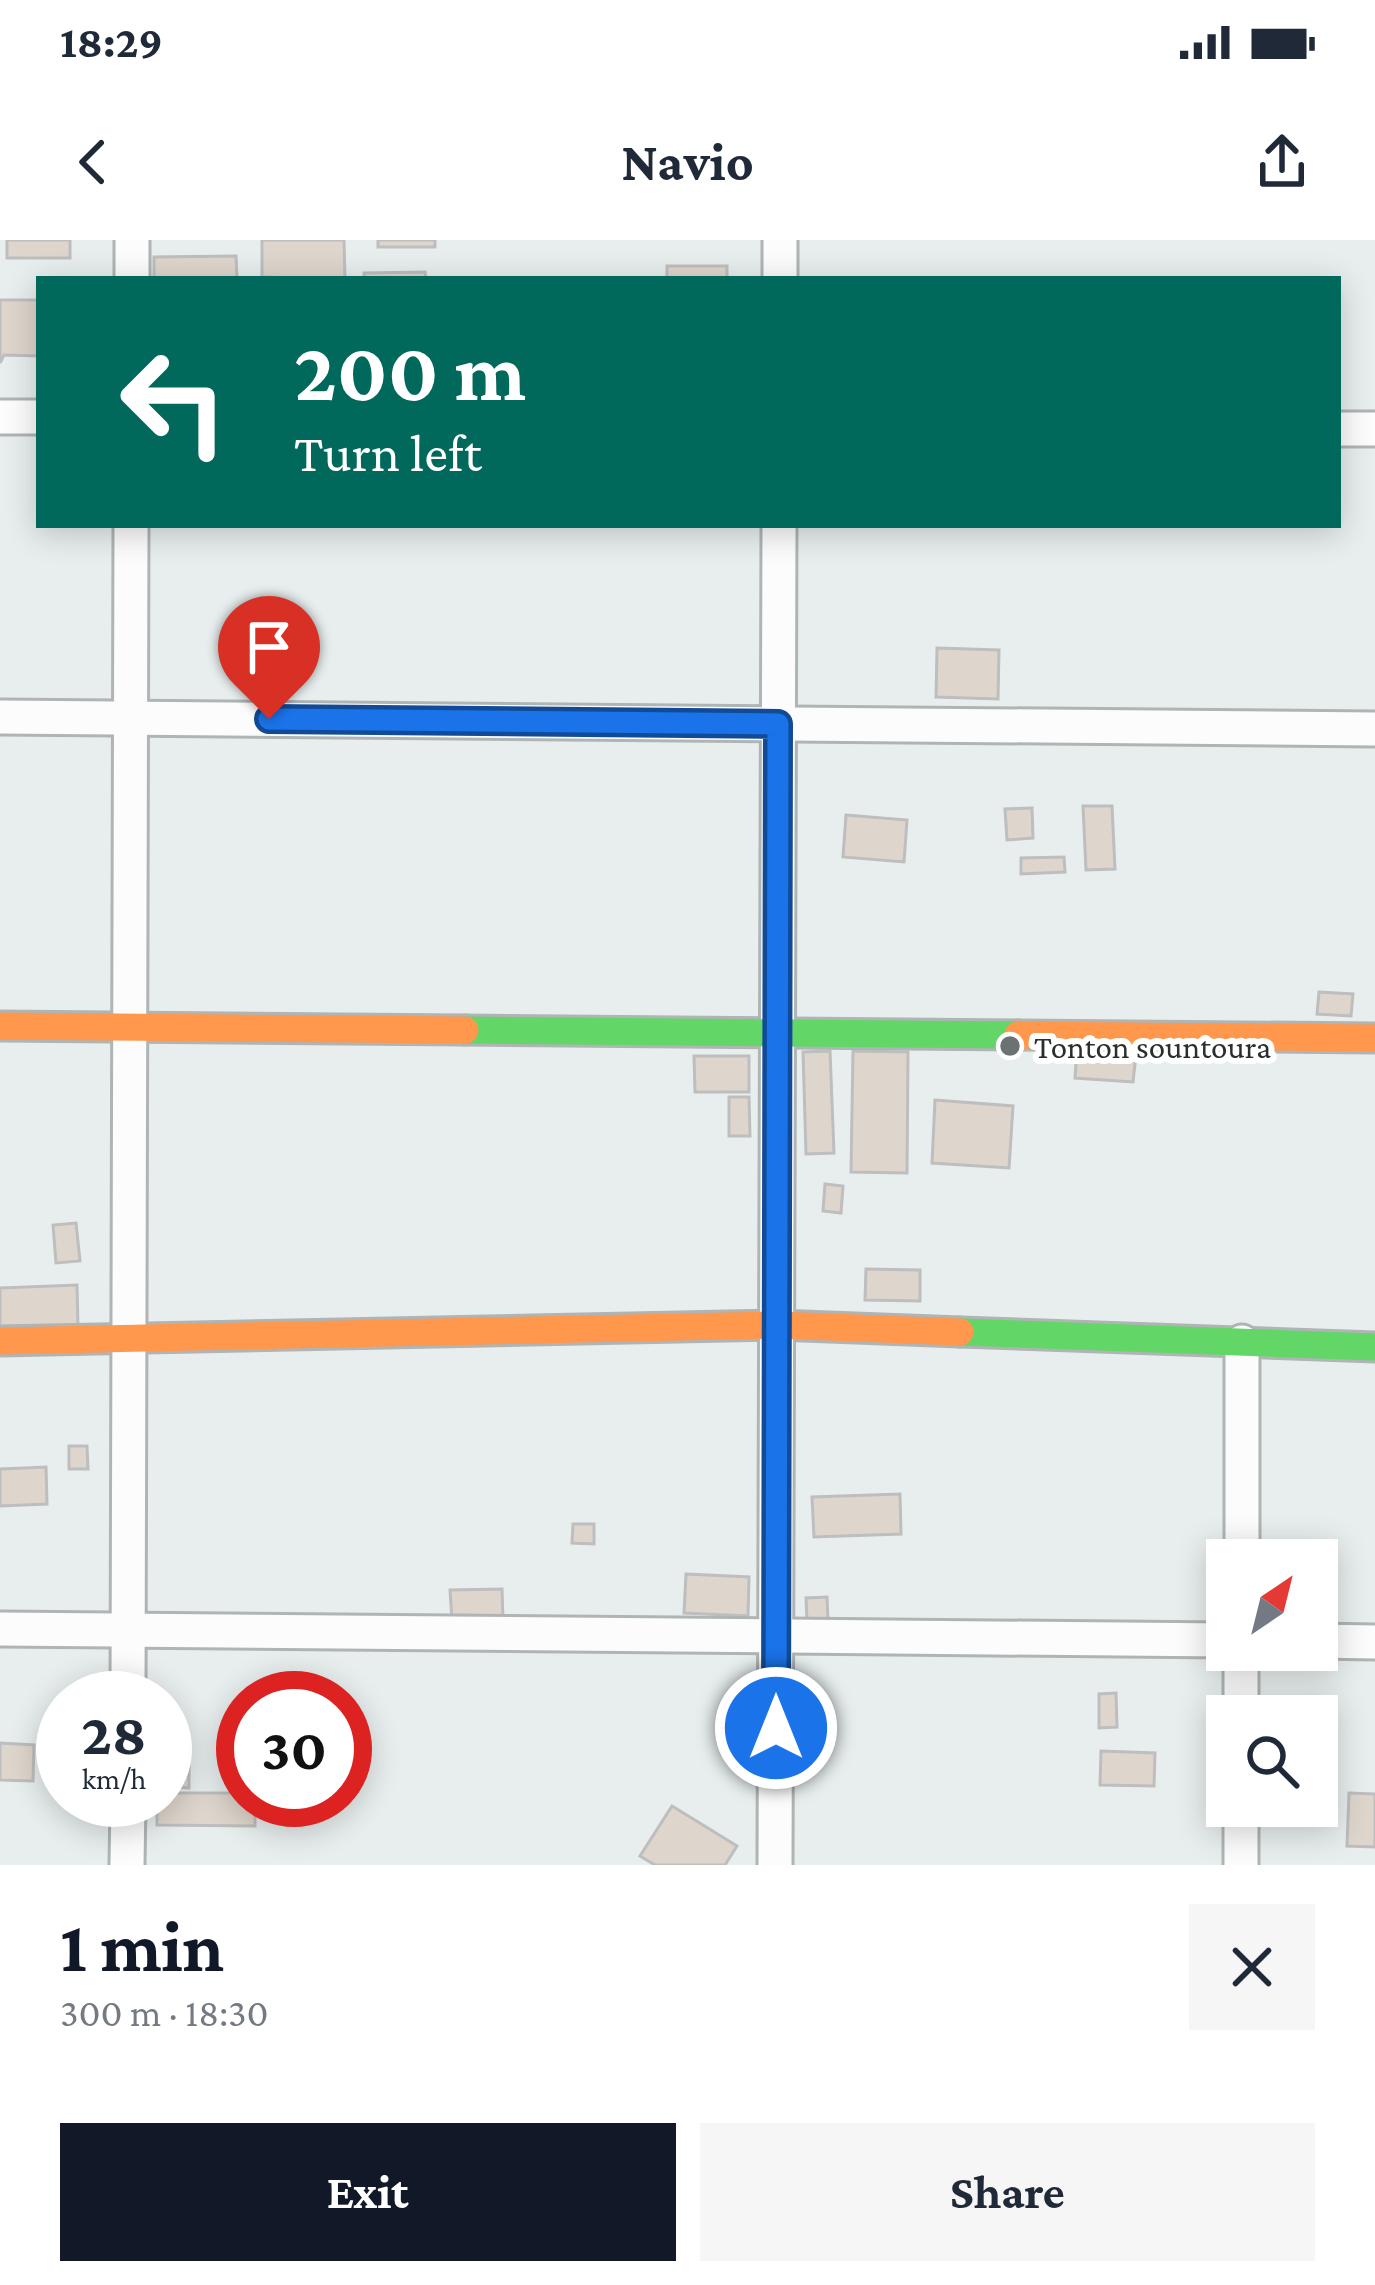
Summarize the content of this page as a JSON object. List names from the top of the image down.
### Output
{
  "places": ["Tonton sountoura"],
  "north": "top right",
  "page": {
    "status": "18:29",
    "header": "Navio",
    "turn": ["200 m", "Turn left"],
    "speed": "28 km/h",
    "limit": "30",
    "heading": ["1 min", "300 m · 18:30"],
    "buttons": ["Exit", "Share"]
  }
}
